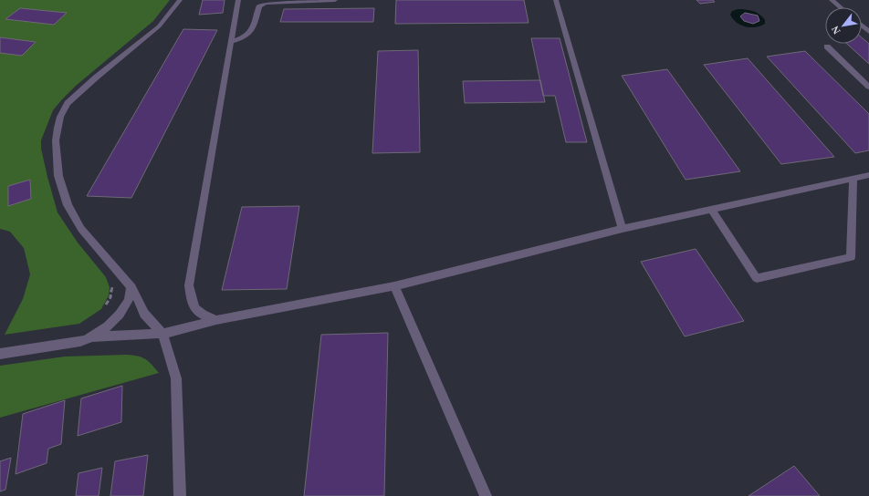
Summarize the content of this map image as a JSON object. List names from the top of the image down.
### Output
{
  "north": "bottom left"
}
